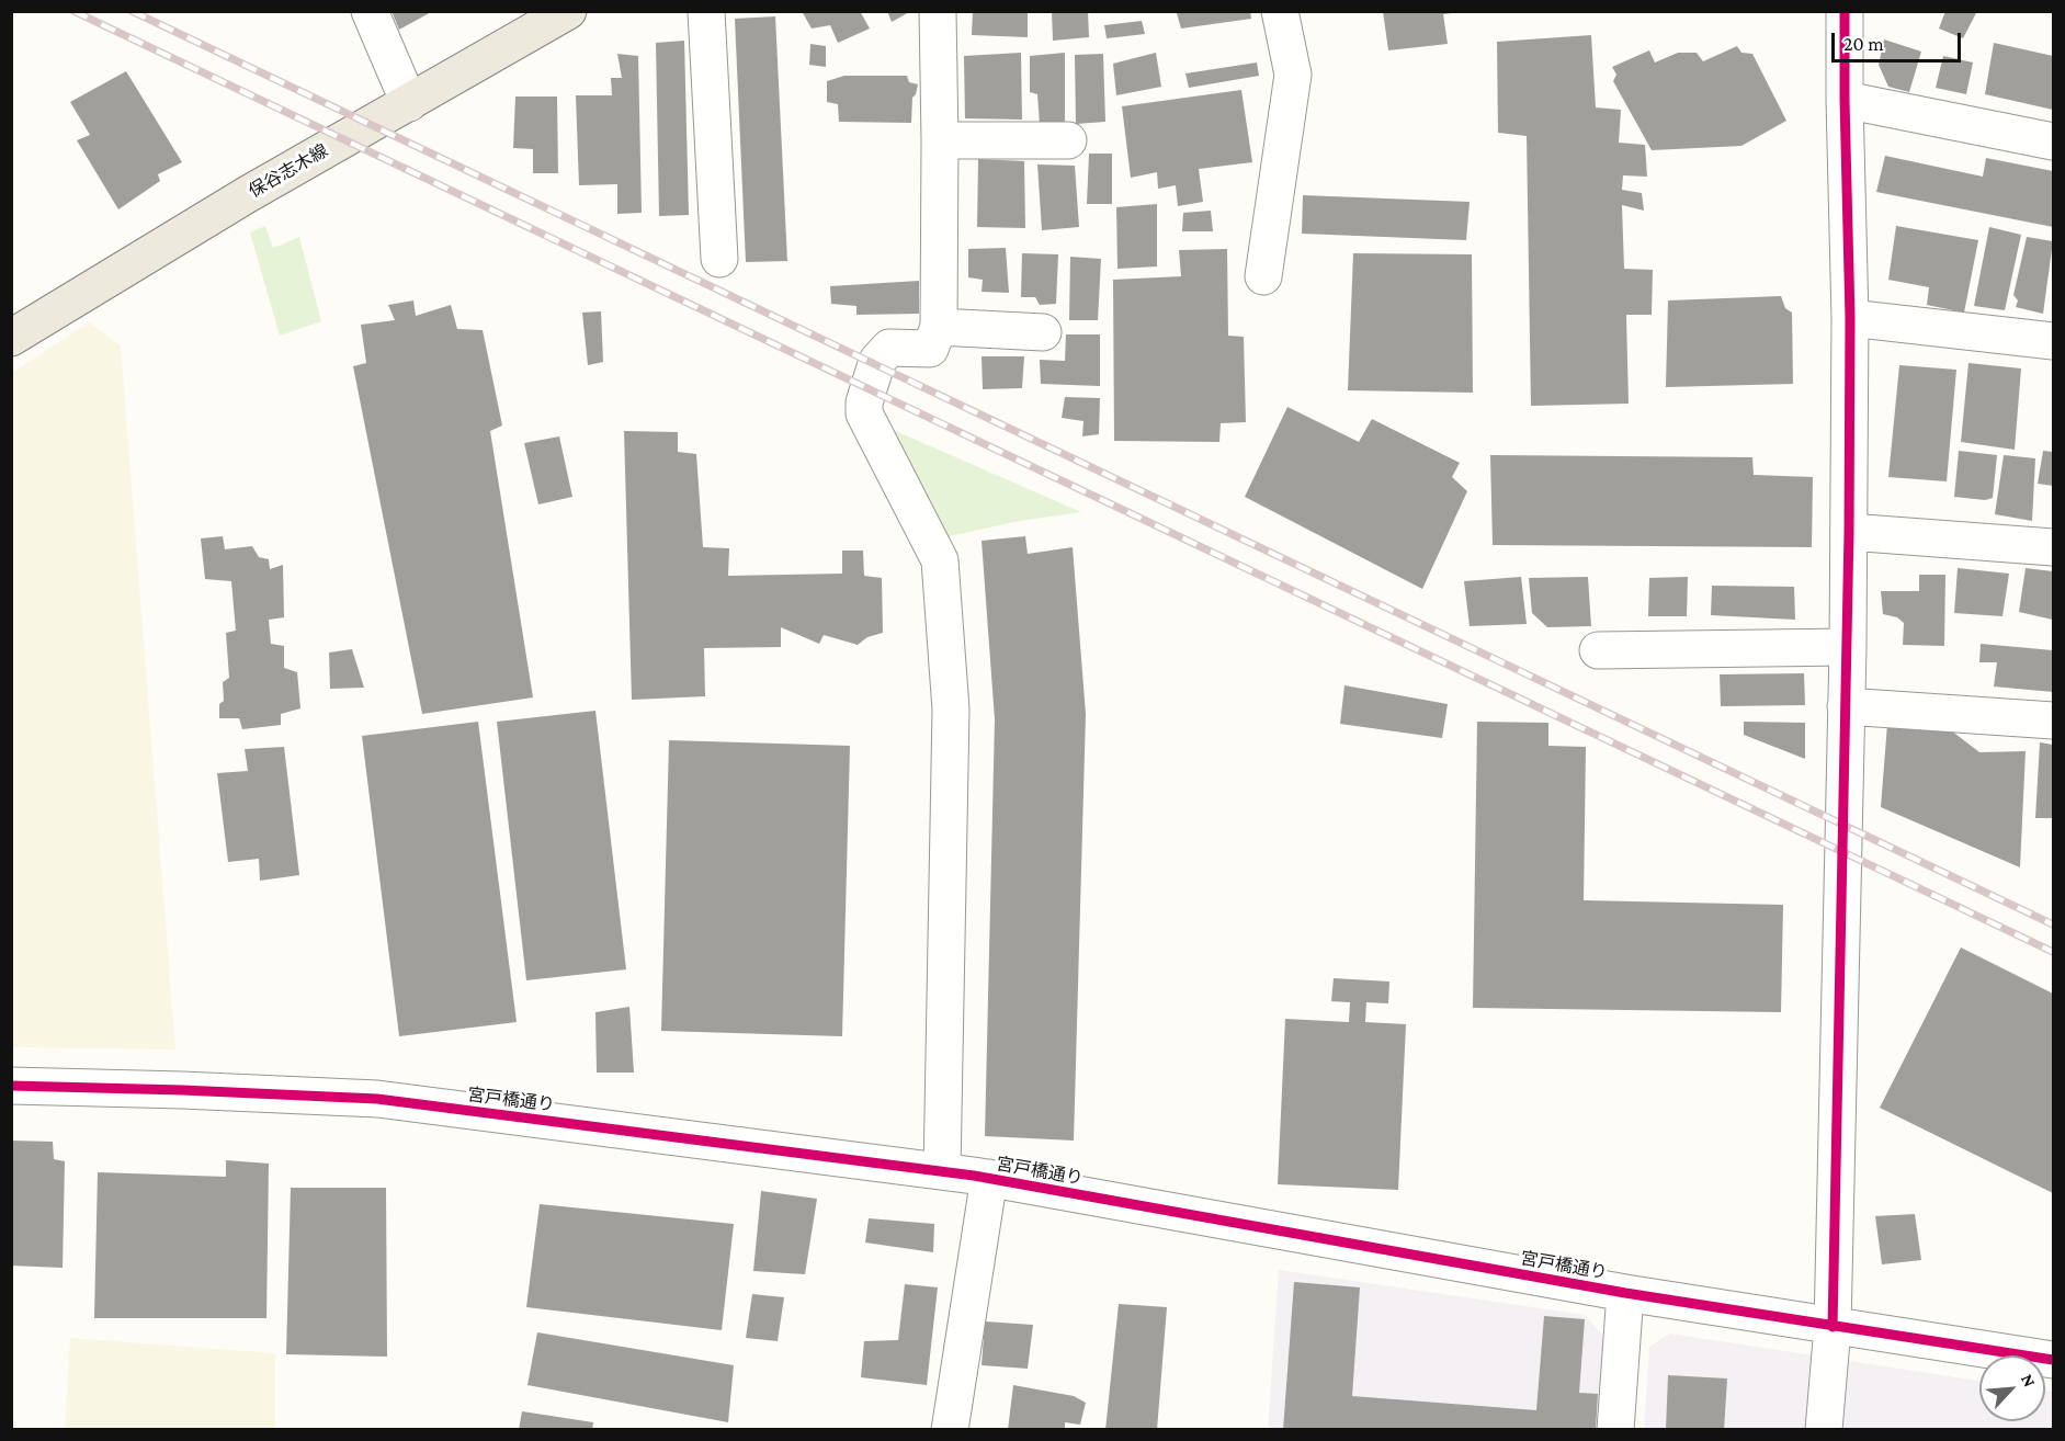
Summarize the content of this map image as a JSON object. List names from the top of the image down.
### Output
{
  "streets": {
    "main road": ["保谷志木線"],
    "street": ["宮戸橋通り"]
  },
  "scale_bar": "20 m",
  "north": "top right"
}
